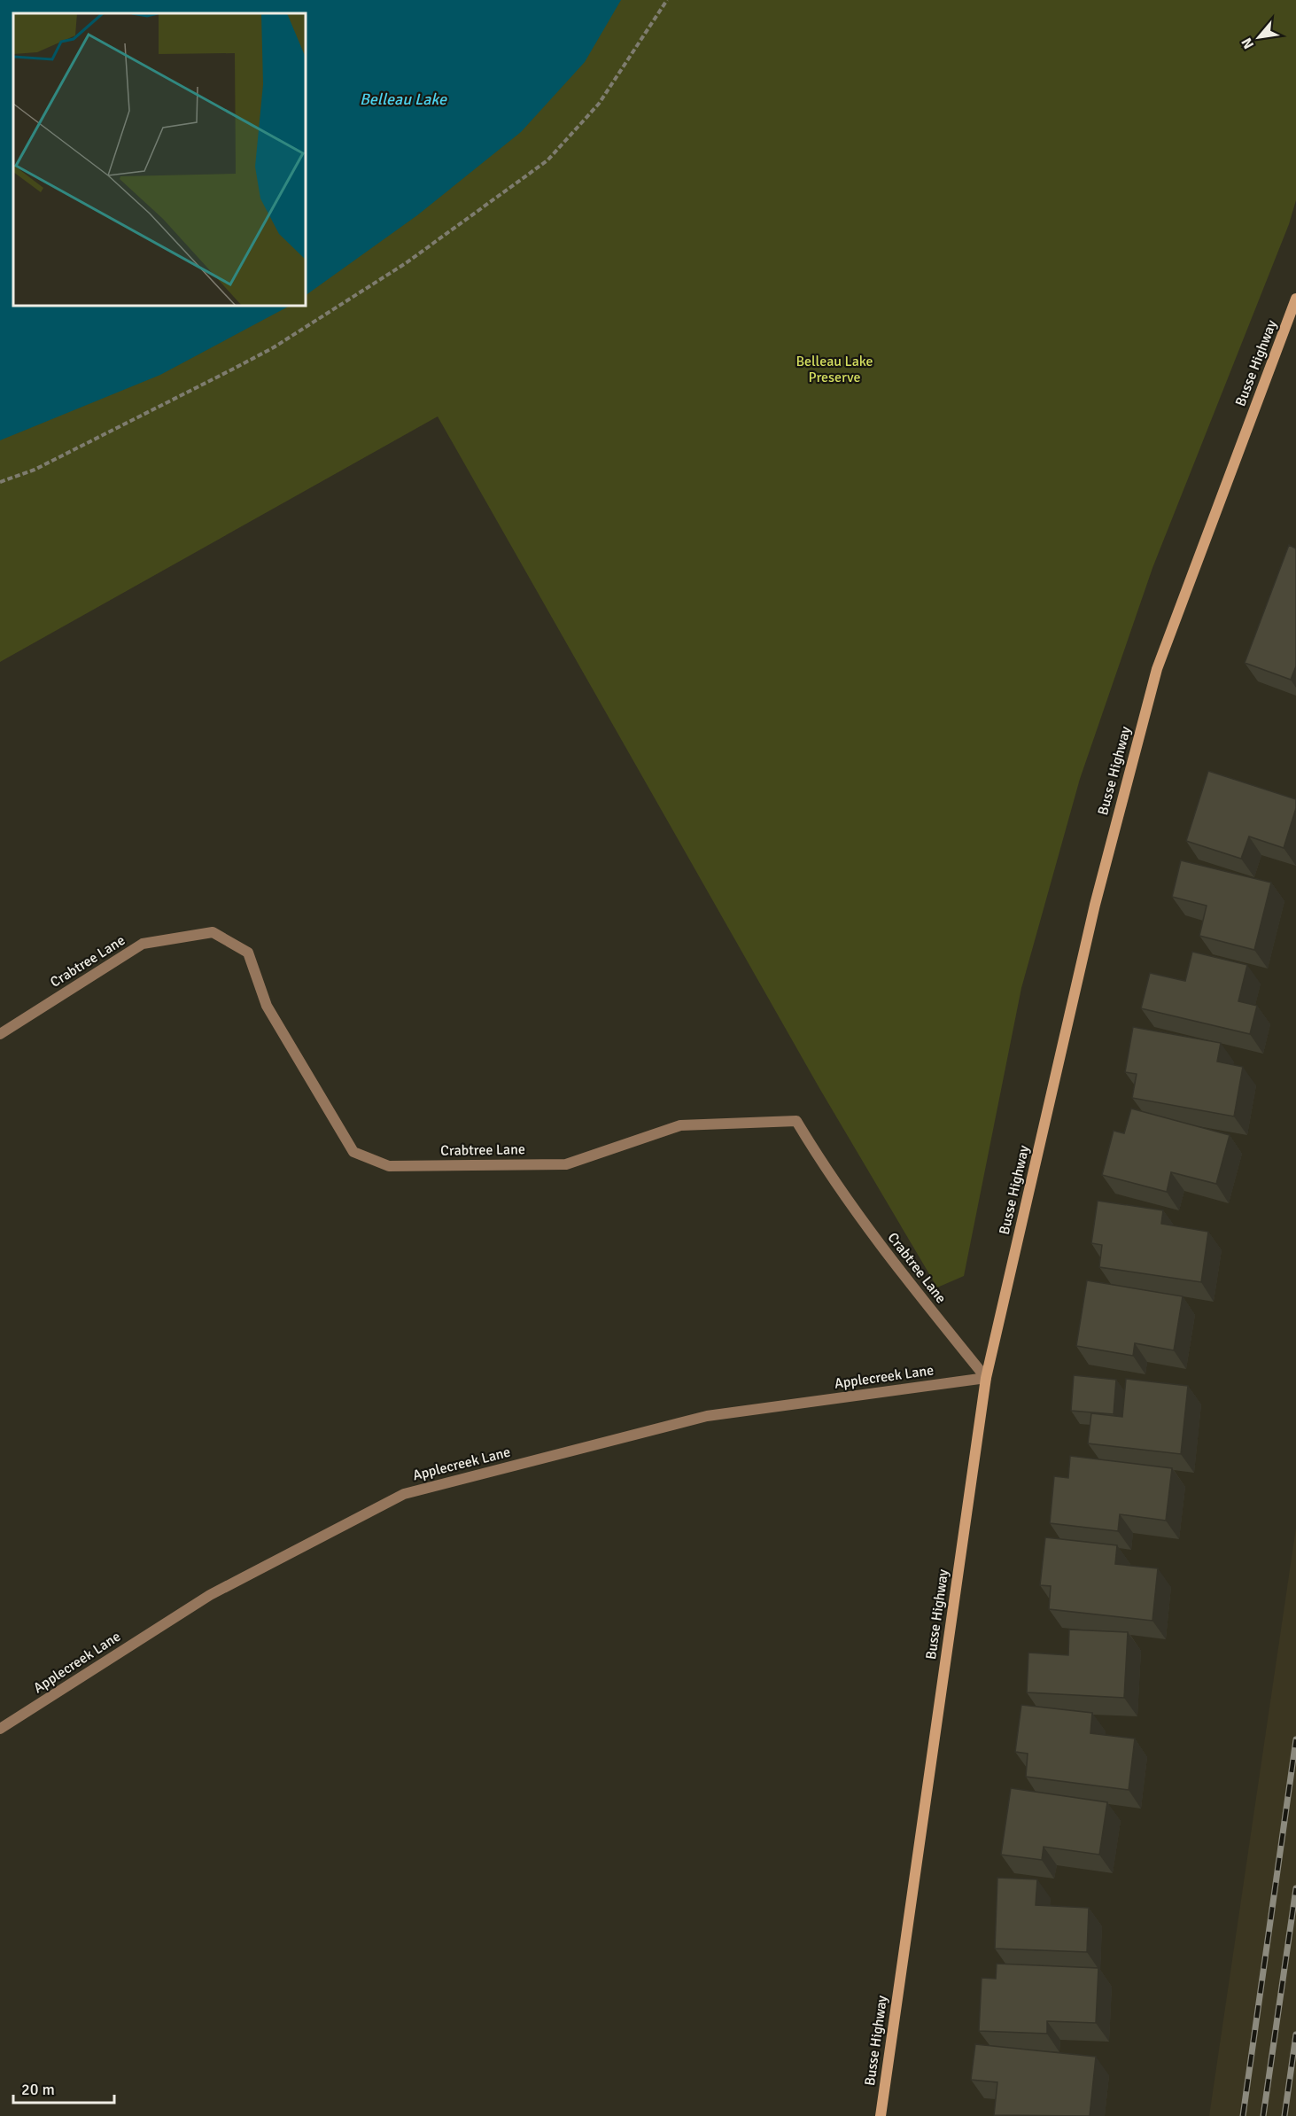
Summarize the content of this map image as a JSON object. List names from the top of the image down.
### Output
{
  "streets": {
    "main road": ["Busse Highway"],
    "street": ["Crabtree Lane", "Applecreek Lane"]
  },
  "crossings": [
    ["Busse Highway", "Crabtree Lane"],
    ["Busse Highway", "Applecreek Lane"],
    ["Crabtree Lane", "Applecreek Lane"]
  ],
  "water": ["Belleau Lake"],
  "parks": ["Belleau Lake Preserve"],
  "scale_bar": "20 m",
  "north": "bottom left"
}
